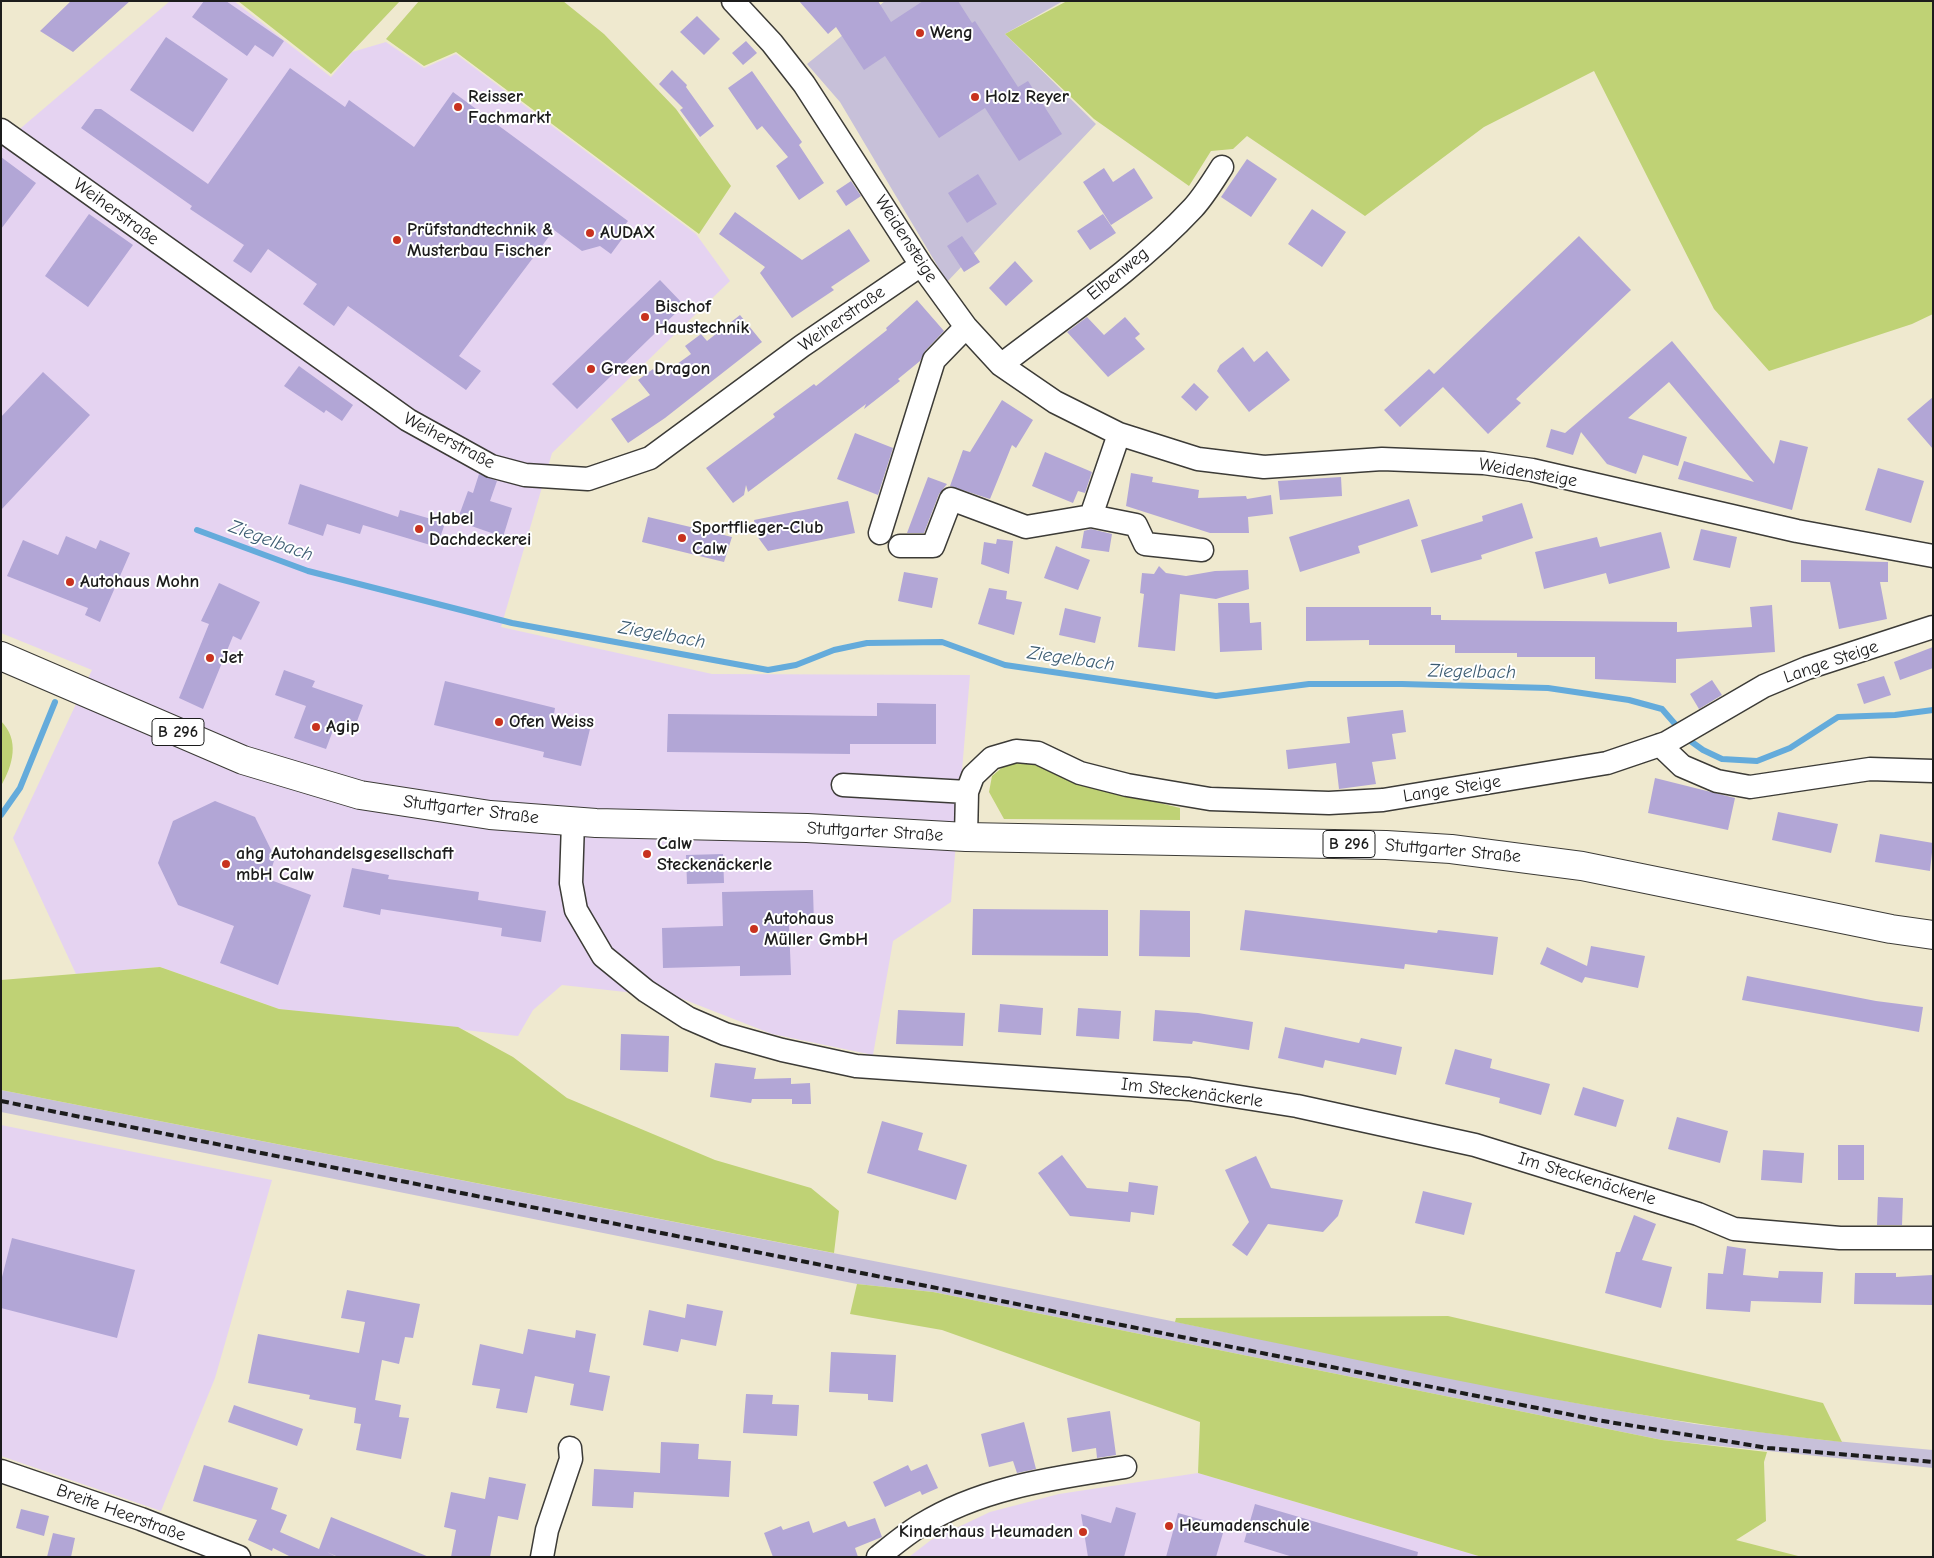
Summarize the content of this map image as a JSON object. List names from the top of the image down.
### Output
{
  "streets": {
    "main road": ["B 296", "Stuttgarter Straße"],
    "street": [
      "Weiherstraße",
      "Weidensteige",
      "Elbenweg",
      "Lange Steige",
      "Im Steckenäckerle",
      "Breite Heerstraße"
    ]
  },
  "crossings": [
    ["Weiherstraße", "Weidensteige"],
    ["Weidensteige", "Elbenweg"],
    ["Lange Steige", "Stuttgarter Straße"],
    ["Stuttgarter Straße", "Im Steckenäckerle"]
  ],
  "water": ["Ziegelbach"],
  "places": [
    "Weng",
    "Holz Reyer",
    "Reisser Fachmarkt",
    "AUDAX",
    "Prüfstandtechnik & Musterbau Fischer",
    "Bischof Haustechnik",
    "Green Dragon",
    "Habel Dachdeckerei",
    "Sportflieger-Club Calw",
    "Autohaus Mohn",
    "Jet",
    "Ofen Weiss",
    "Agip",
    "Calw Steckenäckerle",
    "ahg Autohandelsgesellschaft mbH Calw",
    "Autohaus Müller GmbH",
    "Heumadenschule",
    "Kinderhaus Heumaden"
  ]
}
